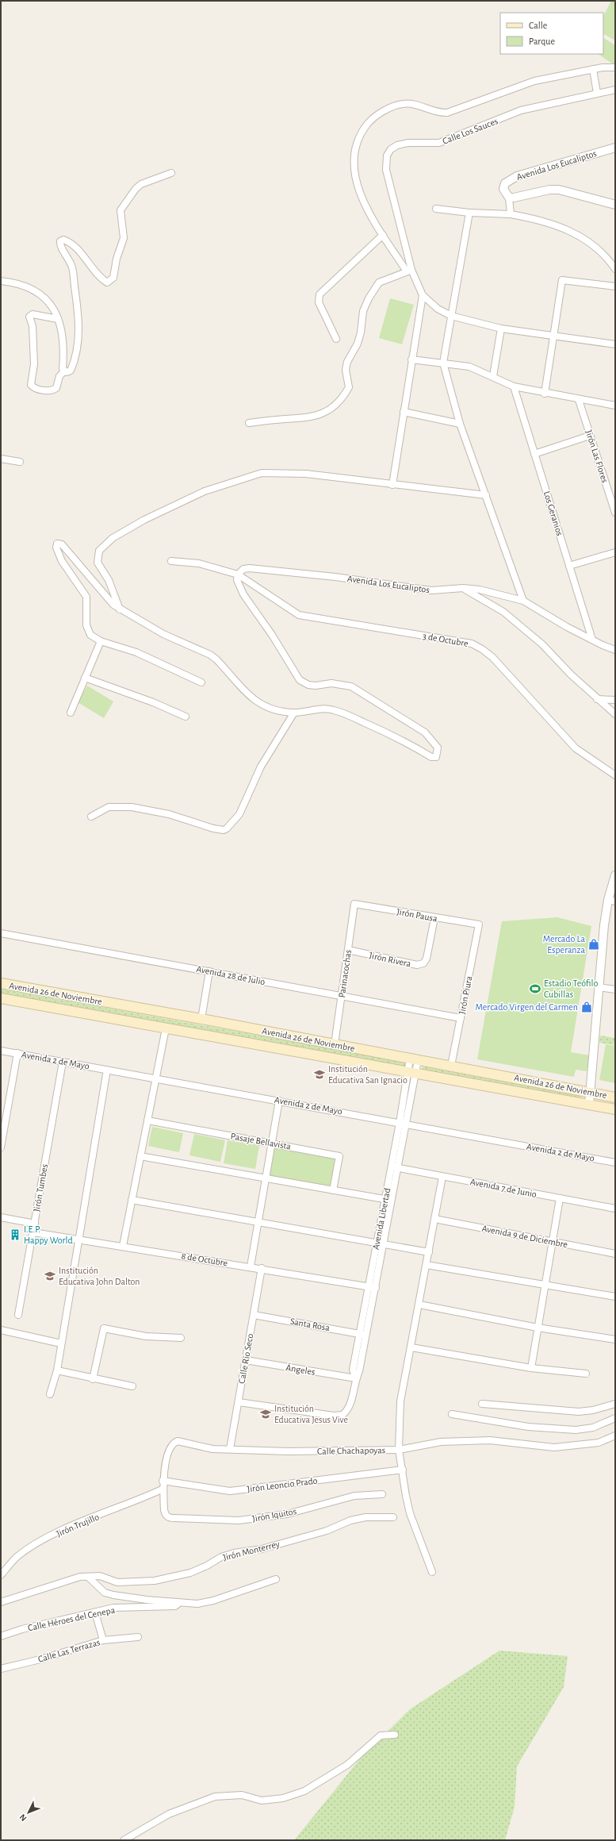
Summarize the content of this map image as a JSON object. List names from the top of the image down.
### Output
{
  "streets": {
    "main road": ["Avenida 26 de Noviembre"],
    "street": [
      "Calle Los Sauces",
      "Avenida Los Eucaliptos",
      "Jirón Las Flores",
      "Los Geranios",
      "3 de Octubre",
      "Jirón Pausa",
      "Jirón Rivera",
      "Parinacochas",
      "Avenida 28 de Julio",
      "Jirón Piura",
      "Avenida 2 de Mayo",
      "Pasaje Bellavista",
      "Jirón Tumbes",
      "Avenida 7 de Junio",
      "Avenida Libertad",
      "Avenida 9 de Diciembre",
      "8 de Octubre",
      "Santa Rosa",
      "Calle Río Seco",
      "Ángeles",
      "Calle Chachapoyas",
      "Jirón Leoncio Prado",
      "Jirón Iquitos",
      "Jirón Trujillo",
      "Jirón Monterrey",
      "Calle Héroes del Cenepa",
      "Calle Las Terrazas"
    ]
  },
  "crossings": [
    ["Avenida Los Eucaliptos", "Los Geranios"],
    ["Avenida Los Eucaliptos", "3 de Octubre"],
    ["Jirón Pausa", "Jirón Rivera"],
    ["Jirón Pausa", "Parinacochas"],
    ["Jirón Pausa", "Jirón Piura"],
    ["Jirón Rivera", "Parinacochas"],
    ["Parinacochas", "Avenida 28 de Julio"],
    ["Parinacochas", "Avenida 26 de Noviembre"],
    ["Avenida 28 de Julio", "Jirón Piura"],
    ["Avenida 26 de Noviembre", "Jirón Piura"],
    ["Avenida 26 de Noviembre", "Avenida Libertad"],
    ["Avenida 2 de Mayo", "Jirón Tumbes"],
    ["Avenida 2 de Mayo", "Avenida Libertad"],
    ["Jirón Tumbes", "8 de Octubre"],
    ["Avenida 7 de Junio", "Avenida Libertad"],
    ["Avenida Libertad", "8 de Octubre"],
    ["Avenida Libertad", "Santa Rosa"],
    ["Avenida Libertad", "Calle Río Seco"],
    ["Avenida Libertad", "Ángeles"],
    ["8 de Octubre", "Calle Río Seco"],
    ["Santa Rosa", "Calle Río Seco"],
    ["Calle Río Seco", "Ángeles"],
    ["Calle Río Seco", "Calle Chachapoyas"],
    ["Calle Chachapoyas", "Jirón Leoncio Prado"],
    ["Jirón Iquitos", "Jirón Trujillo"],
    ["Jirón Monterrey", "Calle Héroes del Cenepa"]
  ],
  "places": {
    "shop": ["Mercado La Esperanza", "Mercado Virgen del Carmen"],
    "sports": ["Estadio Teófilo Cubillas"],
    "school or university": ["Institución Educativa San Ignacio", "Institución Educativa John Dalton", "Institución Educativa Jesus Vive"],
    "building": ["I.E.P. Happy World"]
  },
  "legend": ["Calle", "Parque"],
  "north": "bottom left"
}
